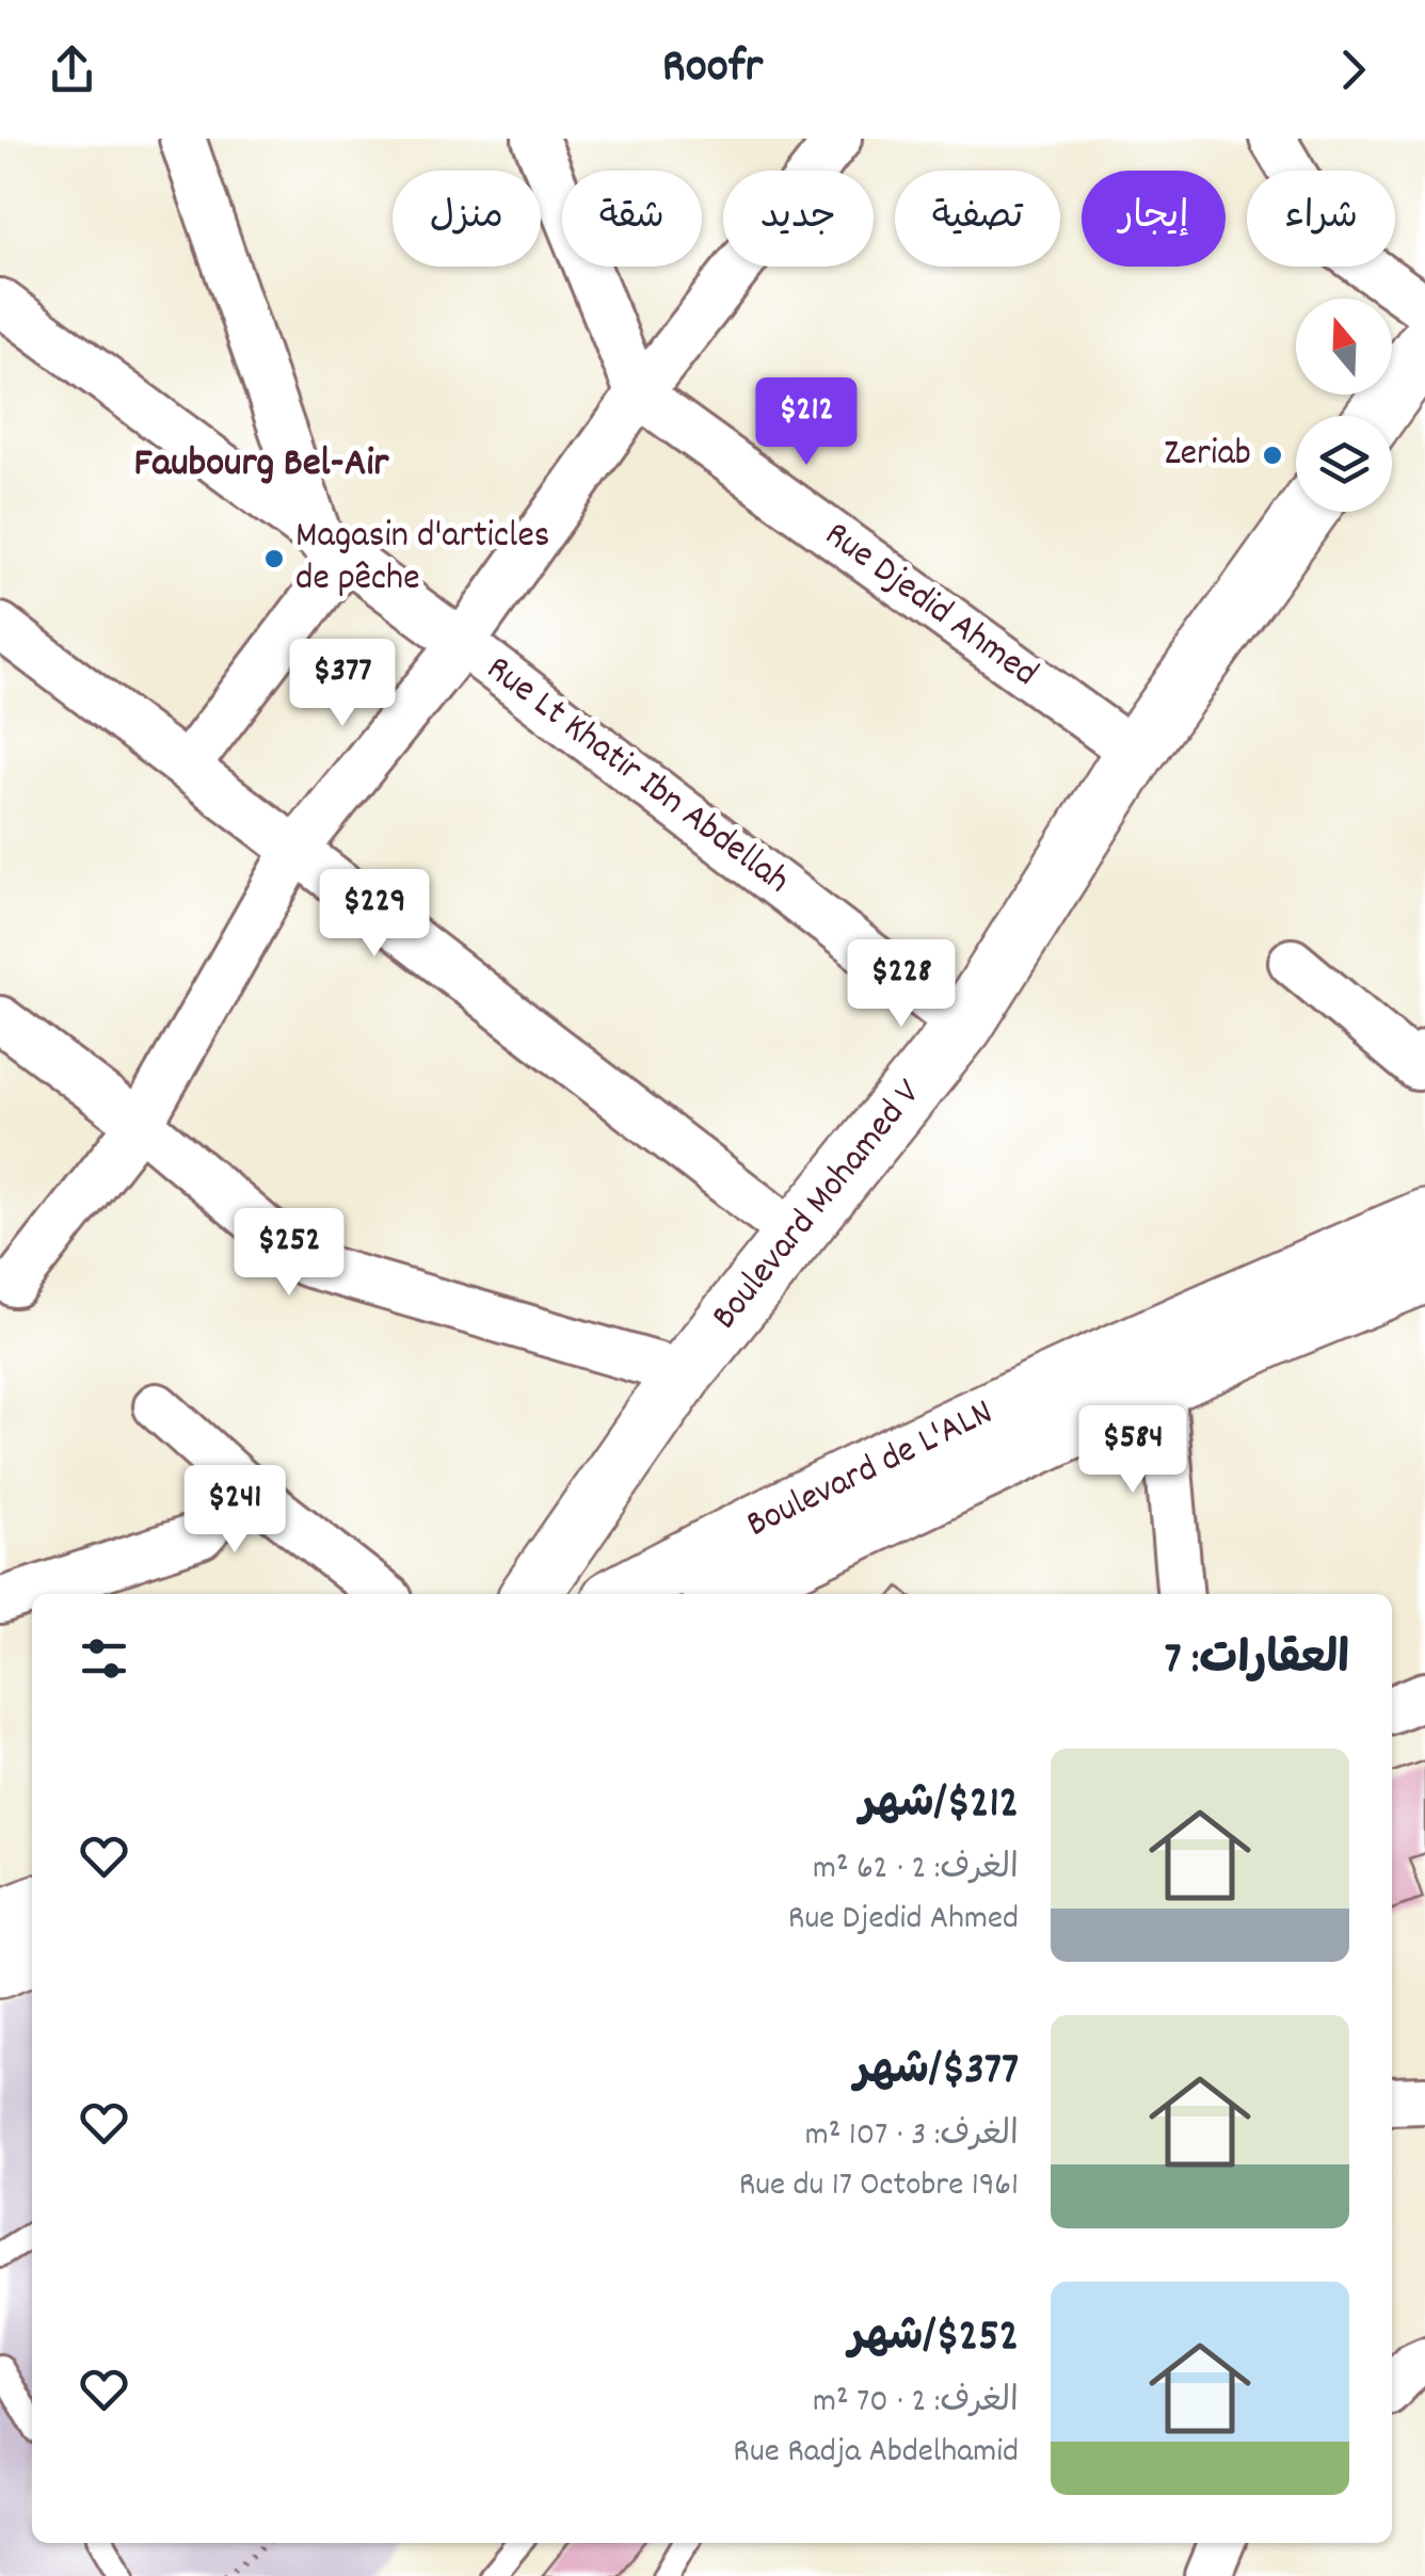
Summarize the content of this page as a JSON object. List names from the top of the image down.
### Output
{
  "streets": {
    "main road": ["Boulevard Mohamed V", "Boulevard de L'ALN"],
    "street": ["Rue Djedid Ahmed", "Rue Lt Khatir Ibn Abdellah"]
  },
  "crossings": [
    ["Rue Djedid Ahmed", "Boulevard Mohamed V"],
    ["Rue Lt Khatir Ibn Abdellah", "Boulevard Mohamed V"]
  ],
  "districts": ["Faubourg Bel-Air"],
  "places": ["Zeriab", "Magasin d'articles de pêche"],
  "north": "top",
  "page": {
    "header": "Roofr",
    "chip": [
      "شراء",
      "إيجار",
      "تصفية",
      "جديد",
      "شقة",
      "منزل"
    ],
    "price": [
      "$212",
      "$377",
      "$229",
      "$228",
      "$252",
      "$584",
      "$241"
    ],
    "heading": "العقارات: 7",
    "list": [
      {
        "name": "$212/شهر",
        "note": "الغرف: 2 · 62 m² · Rue Djedid Ahmed"
      },
      {
        "name": "$377/شهر",
        "note": "الغرف: 3 · 107 m² · Rue du 17 Octobre 1961"
      },
      {
        "name": "$252/شهر",
        "note": "الغرف: 2 · 70 m² · Rue Radja Abdelhamid"
      }
    ]
  }
}
